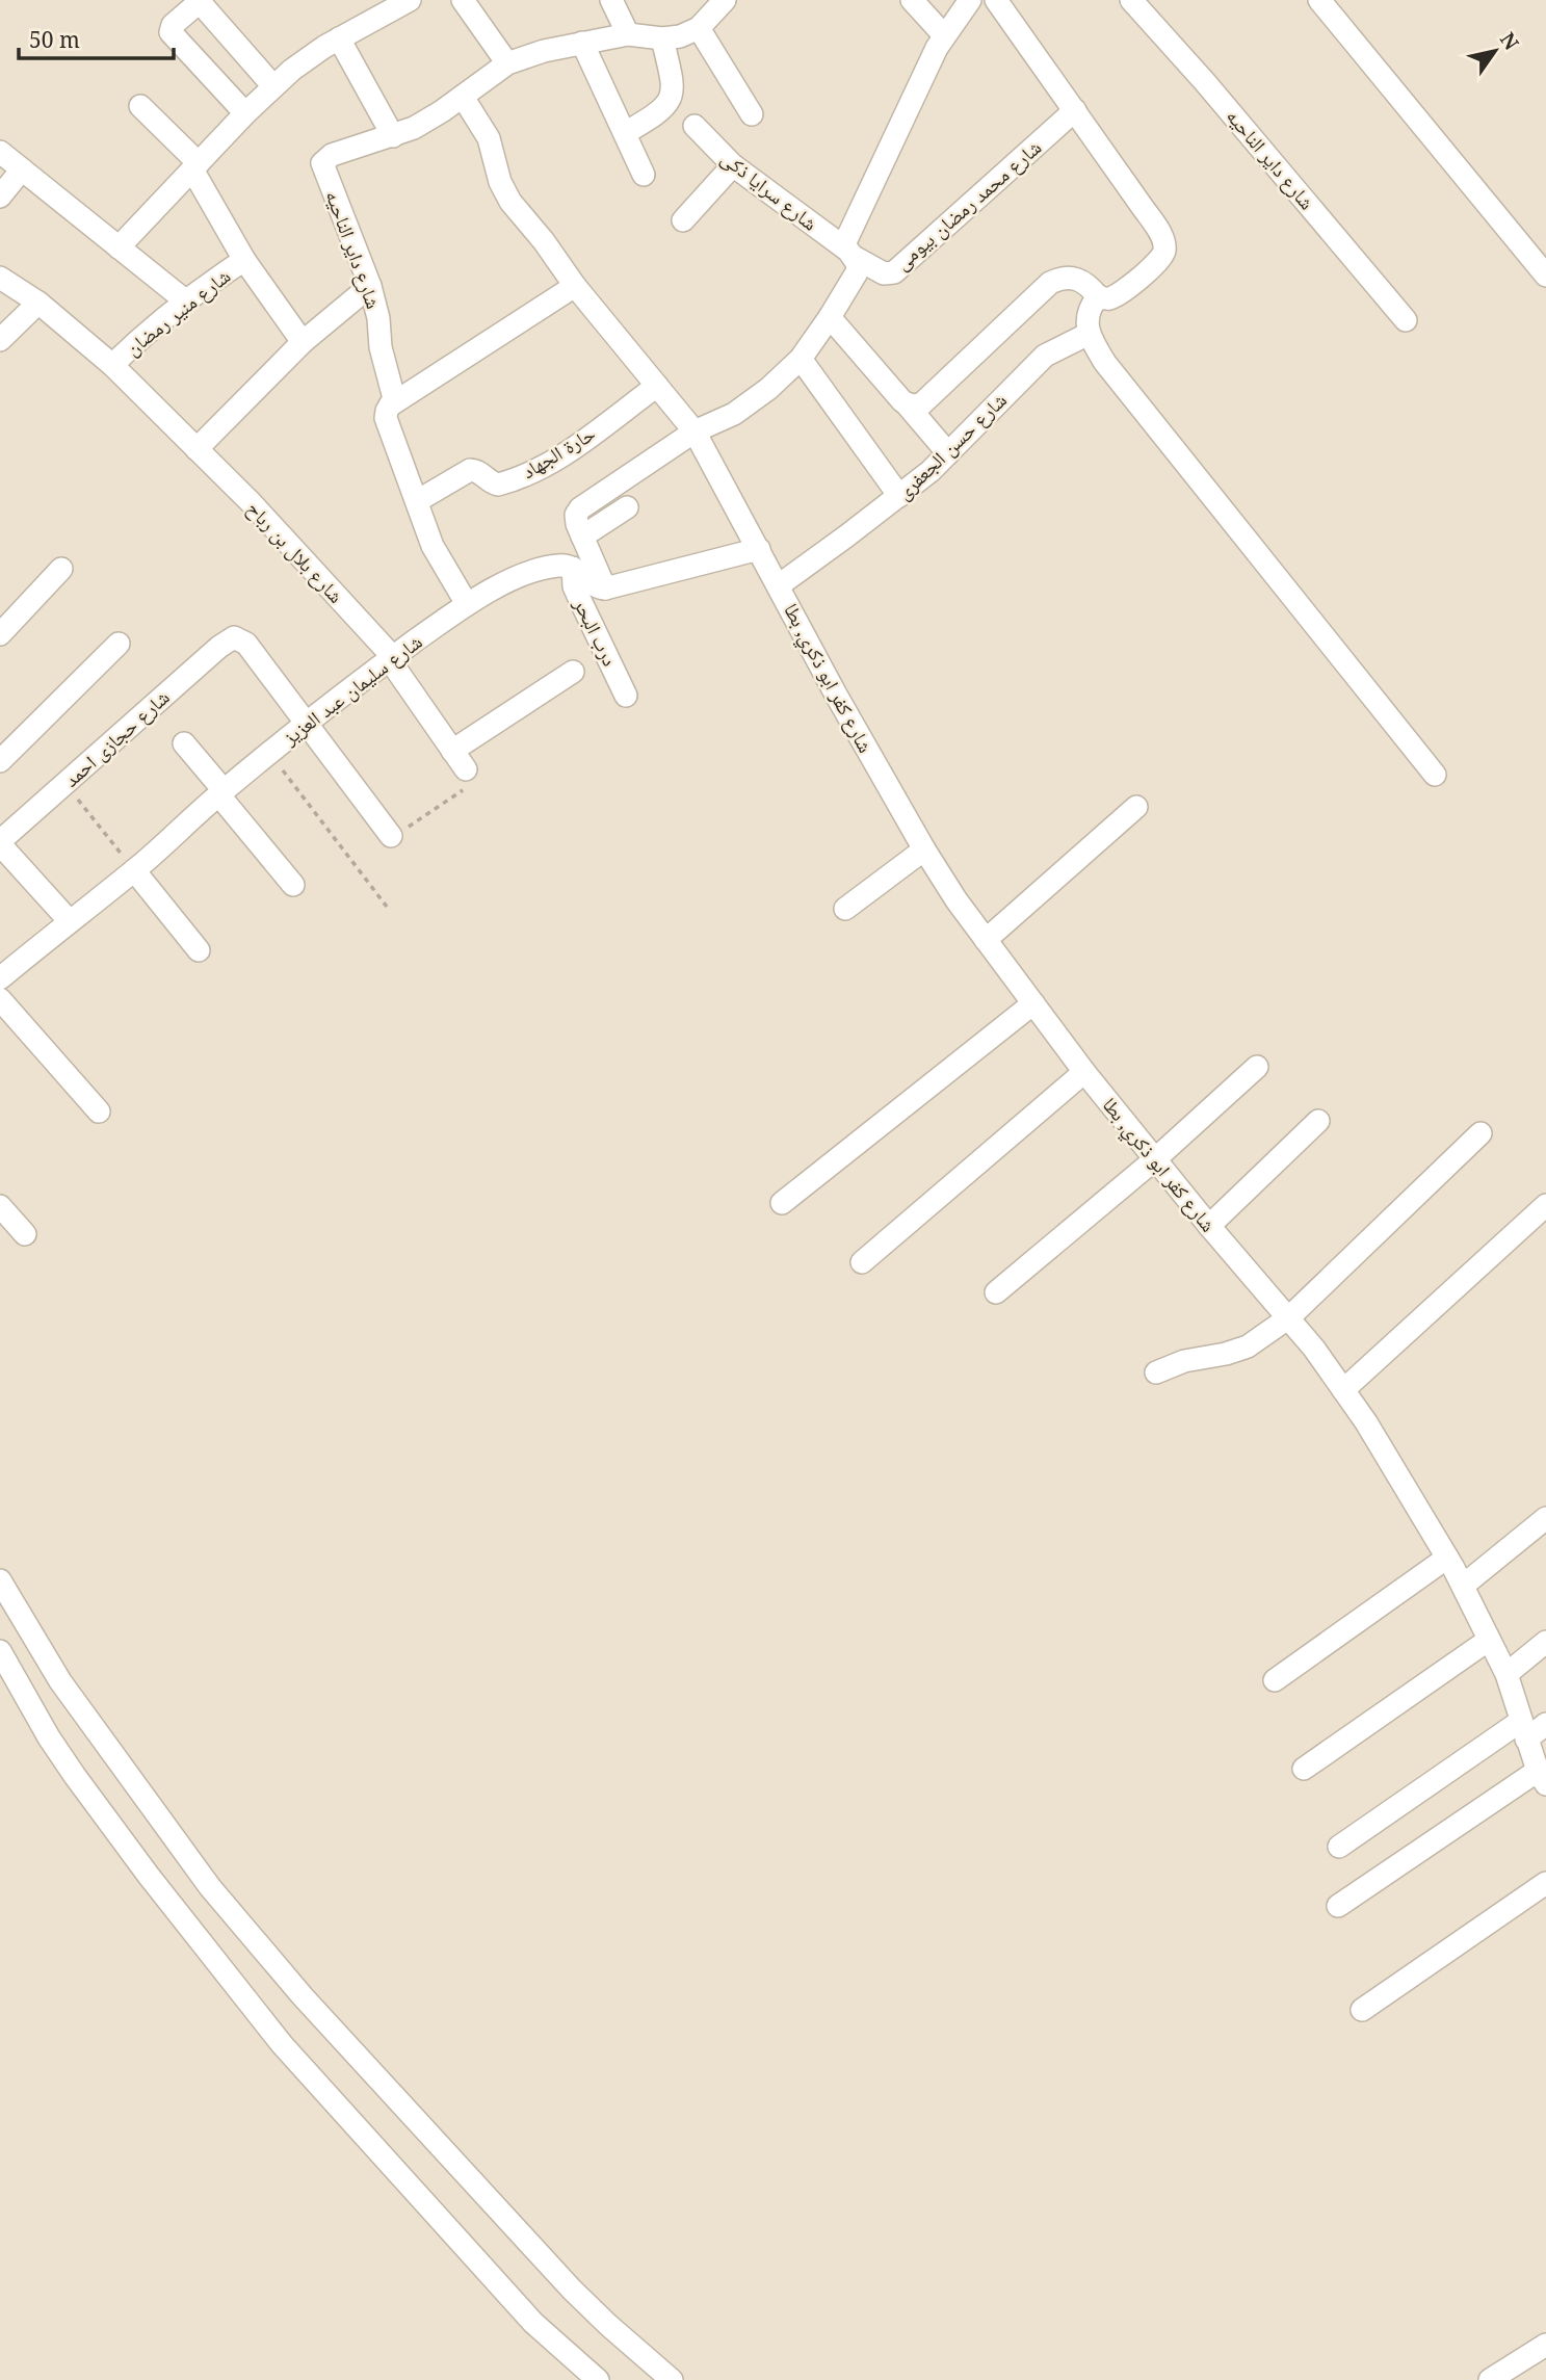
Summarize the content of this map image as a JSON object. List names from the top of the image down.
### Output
{
  "streets": {
    "street": [
      "شارع داير الناحيه",
      "شارع سرايا ذكى",
      "شارع محمد رمضان بيومى",
      "شارع منير رمضان",
      "شارع حسن الجعفرى",
      "حارة الجهاد",
      "شارع بلال بن رباح",
      "درب البحر",
      "شارع كفر ابو ذكري, بطا",
      "شارع سليمان عبد العزيز",
      "شارع حجازى احمد"
    ]
  },
  "crossings": [
    ["شارع داير الناحيه", "حارة الجهاد"],
    ["شارع داير الناحيه", "شارع سليمان عبد العزيز"],
    ["شارع سرايا ذكى", "شارع محمد رمضان بيومى"],
    ["شارع منير رمضان", "شارع بلال بن رباح"],
    ["شارع حسن الجعفرى", "شارع كفر ابو ذكري, بطا"],
    ["شارع بلال بن رباح", "شارع سليمان عبد العزيز"],
    ["درب البحر", "شارع سليمان عبد العزيز"],
    ["شارع سليمان عبد العزيز", "شارع حجازى احمد"]
  ],
  "scale_bar": "50 m",
  "north": "top right"
}
